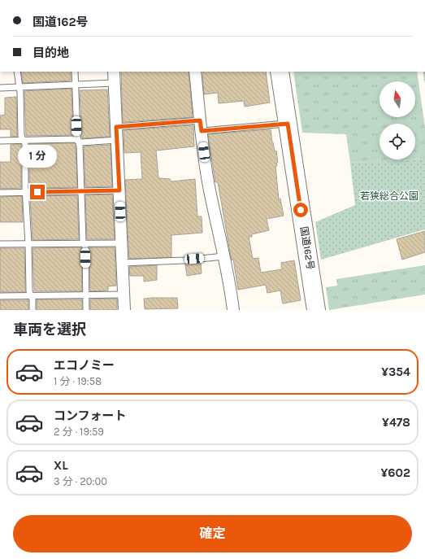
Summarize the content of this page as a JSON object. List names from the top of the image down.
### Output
{
  "streets": {
    "highway": ["国道162号"]
  },
  "parks": ["若狭総合公園"],
  "north": "top",
  "page": {
    "banner": ["国道162号", "目的地"],
    "bubble": "1 分",
    "heading": "車両を選択",
    "list": [
      {
        "name": "エコノミー",
        "note": "1 分 · 19:58",
        "value": "¥354"
      },
      {
        "name": "コンフォート",
        "note": "2 分 · 19:59",
        "value": "¥478"
      },
      {
        "name": "XL",
        "note": "3 分 · 20:00",
        "value": "¥602"
      }
    ],
    "buttons": "確定"
  }
}
